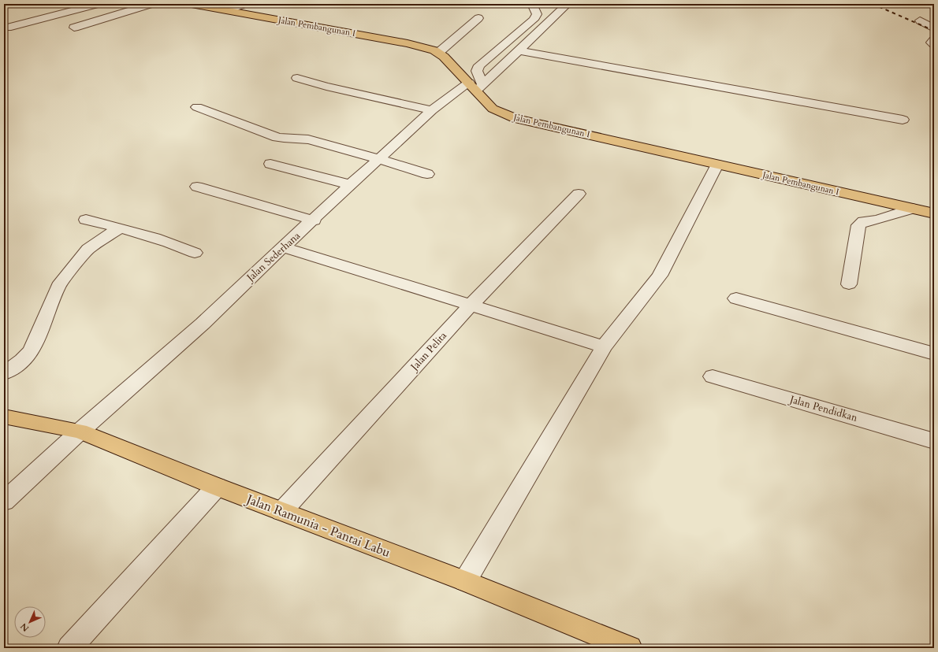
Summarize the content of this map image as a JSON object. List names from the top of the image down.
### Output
{
  "streets": {
    "main road": ["Jalan Pembangunan I", "Jalan Ramunia - Pantai Labu"],
    "street": ["Jalan Sederhana", "Jalan Pelita", "Jalan Pendidkan"]
  },
  "crossings": [
    ["Jalan Pembangunan I", "Jalan Sederhana"],
    ["Jalan Sederhana", "Jalan Ramunia - Pantai Labu"],
    ["Jalan Pelita", "Jalan Ramunia - Pantai Labu"]
  ],
  "north": "bottom left"
}
